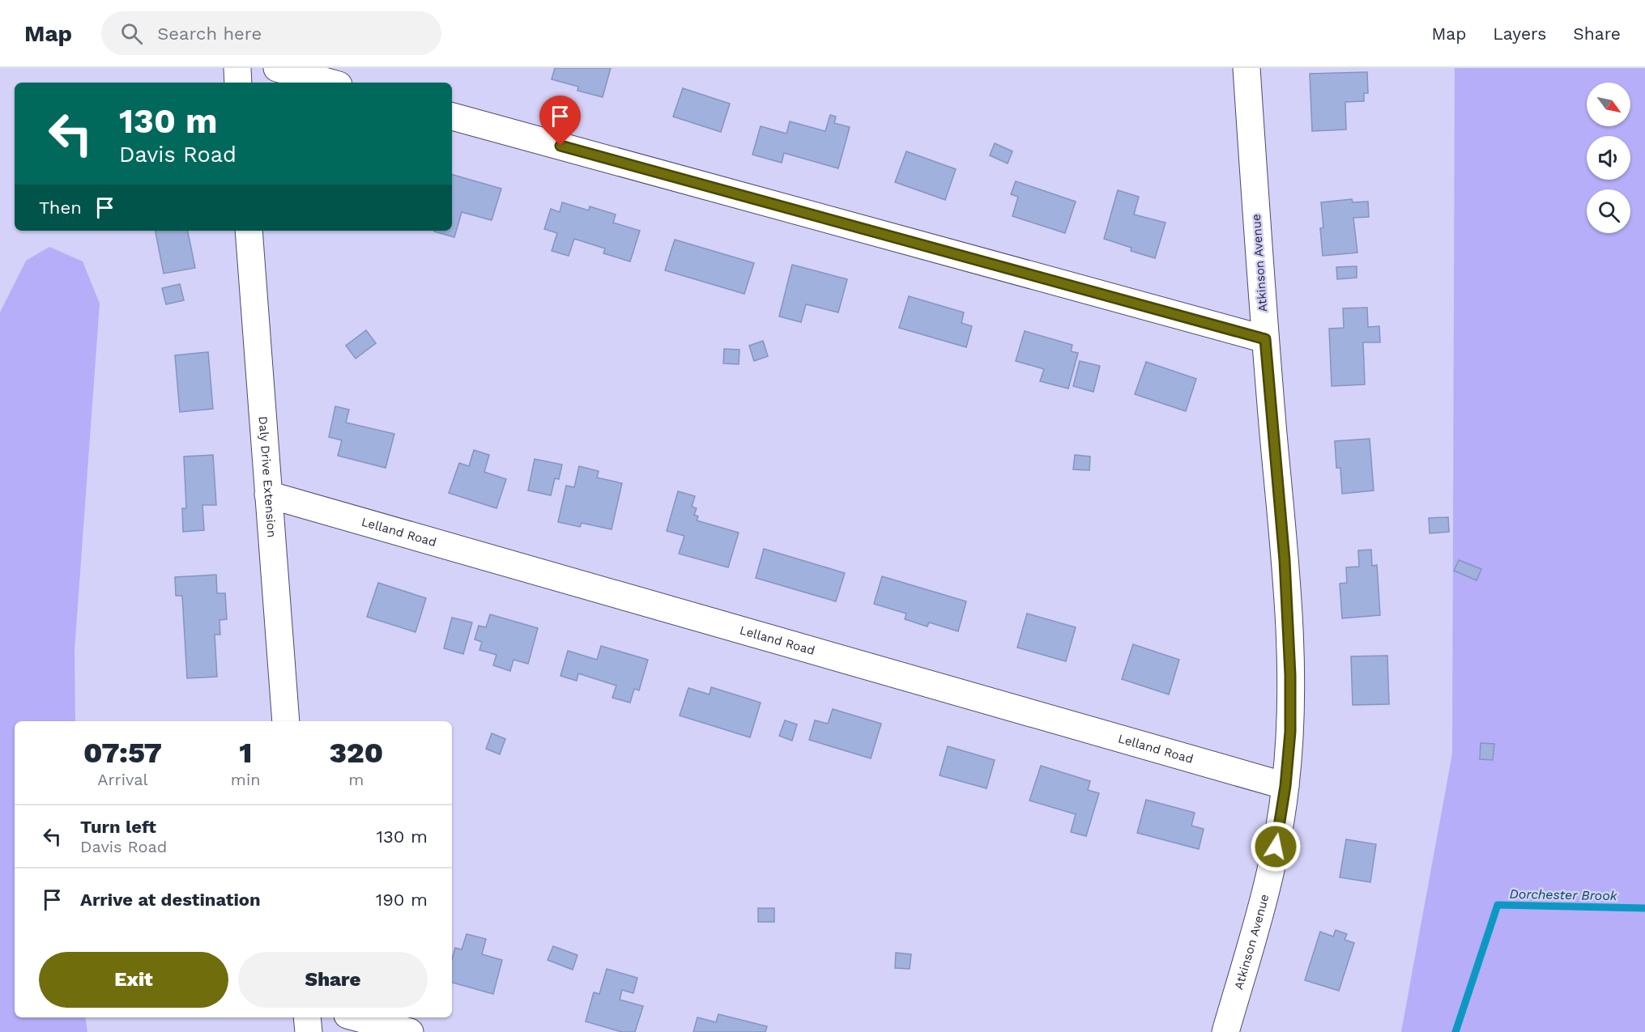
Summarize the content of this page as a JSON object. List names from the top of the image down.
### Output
{
  "streets": {
    "street": ["Atkinson Avenue", "Daly Drive Extension", "Lelland Road"]
  },
  "crossings": [
    ["Atkinson Avenue", "Lelland Road"],
    ["Daly Drive Extension", "Lelland Road"]
  ],
  "water": ["Dorchester Brook"],
  "north": "bottom right",
  "page": {
    "header": "Map",
    "search": "Search here",
    "nav": ["Map", "Layers", "Share"],
    "turn": ["130 m", "Davis Road"],
    "then": "Then",
    "eta": [
      "07:57",
      "Arrival",
      "1",
      "min",
      "320",
      "m"
    ],
    "list": [
      {
        "name": "Turn left",
        "note": "Davis Road",
        "value": "130 m"
      },
      {
        "name": "Arrive at destination",
        "value": "190 m"
      }
    ],
    "buttons": ["Exit", "Share"]
  }
}
